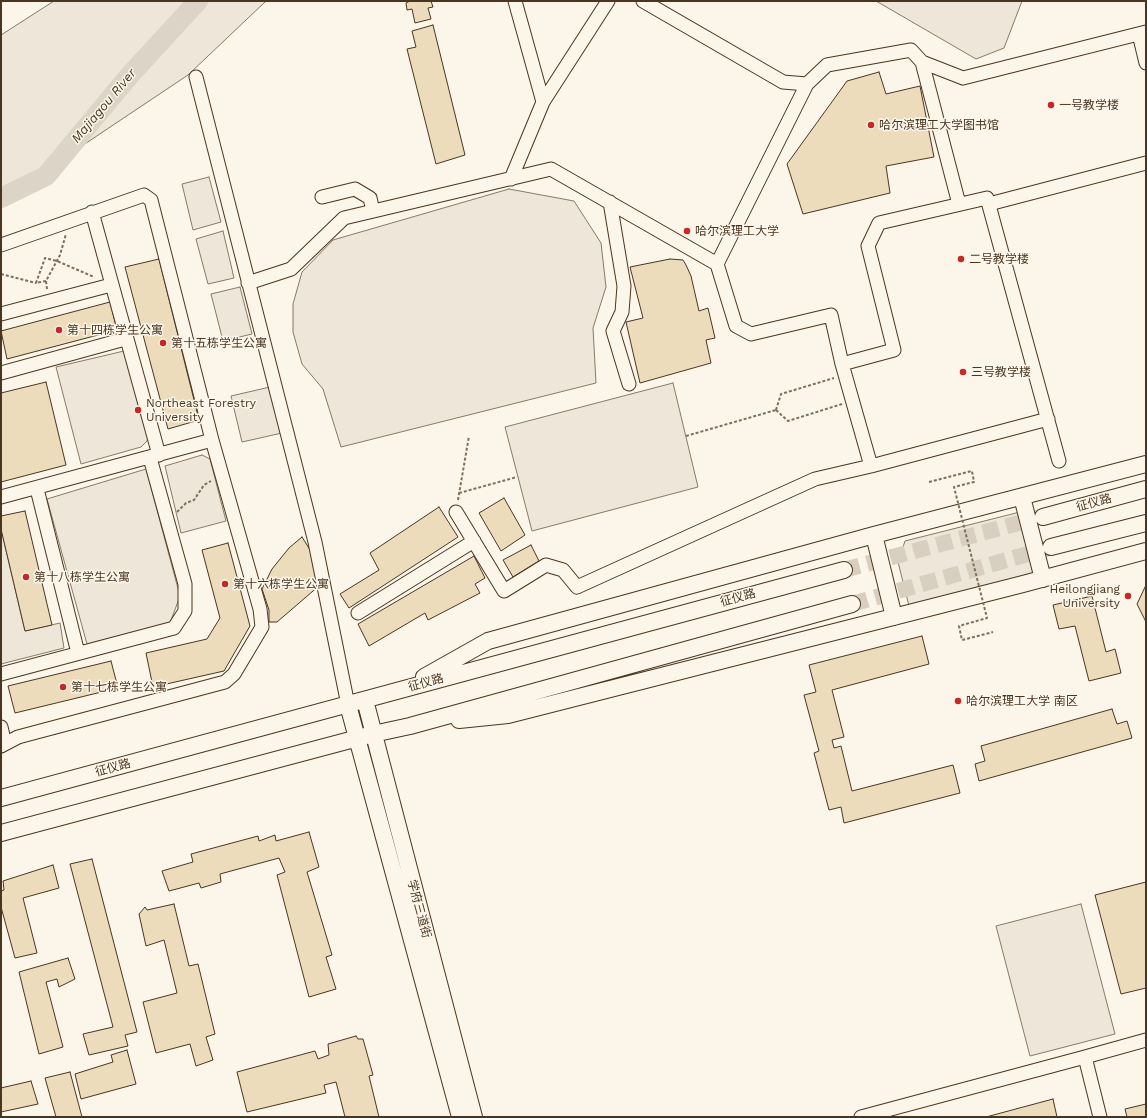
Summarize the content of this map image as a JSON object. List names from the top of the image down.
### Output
{
  "streets": {
    "main road": ["征仪路", "学府三道街"]
  },
  "crossings": [
    ["征仪路", "学府三道街"]
  ],
  "water": ["Majiagou River"],
  "places": [
    "一号教学楼",
    "哈尔滨理工大学图书馆",
    "哈尔滨理工大学",
    "二号教学楼",
    "第十四栋学生公寓",
    "第十五栋学生公寓",
    "三号教学楼",
    "Northeast Forestry University",
    "第十八栋学生公寓",
    "第十六栋学生公寓",
    "Heilongjiang University",
    "第十七栋学生公寓",
    "哈尔滨理工大学 南区"
  ]
}
